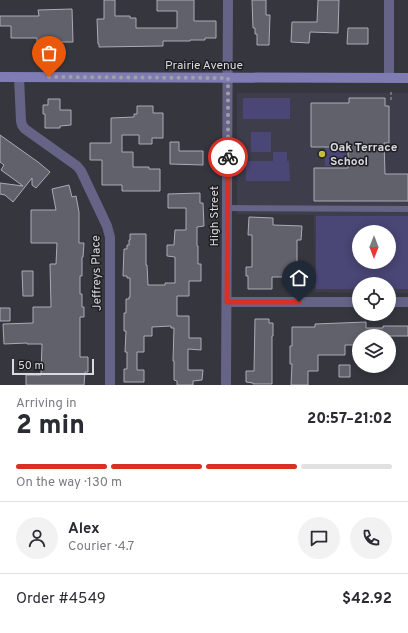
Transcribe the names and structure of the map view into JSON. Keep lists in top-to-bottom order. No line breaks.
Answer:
{"streets":{"main road":["Prairie Avenue"],"street":["High Street","Jeffreys Place"]},"crossings":[["Prairie Avenue","High Street"],["Prairie Avenue","Jeffreys Place"]],"places":["Oak Terrace School"],"scale_bar":"50 m","north":"bottom","page":{"scale":"50 m","heading":["2 min","Arriving in","20:57–21:02"],"panel":["Alex","Courier · 4.7","Order #4549","$42.92"],"bar":"On the way · 130 m"}}
